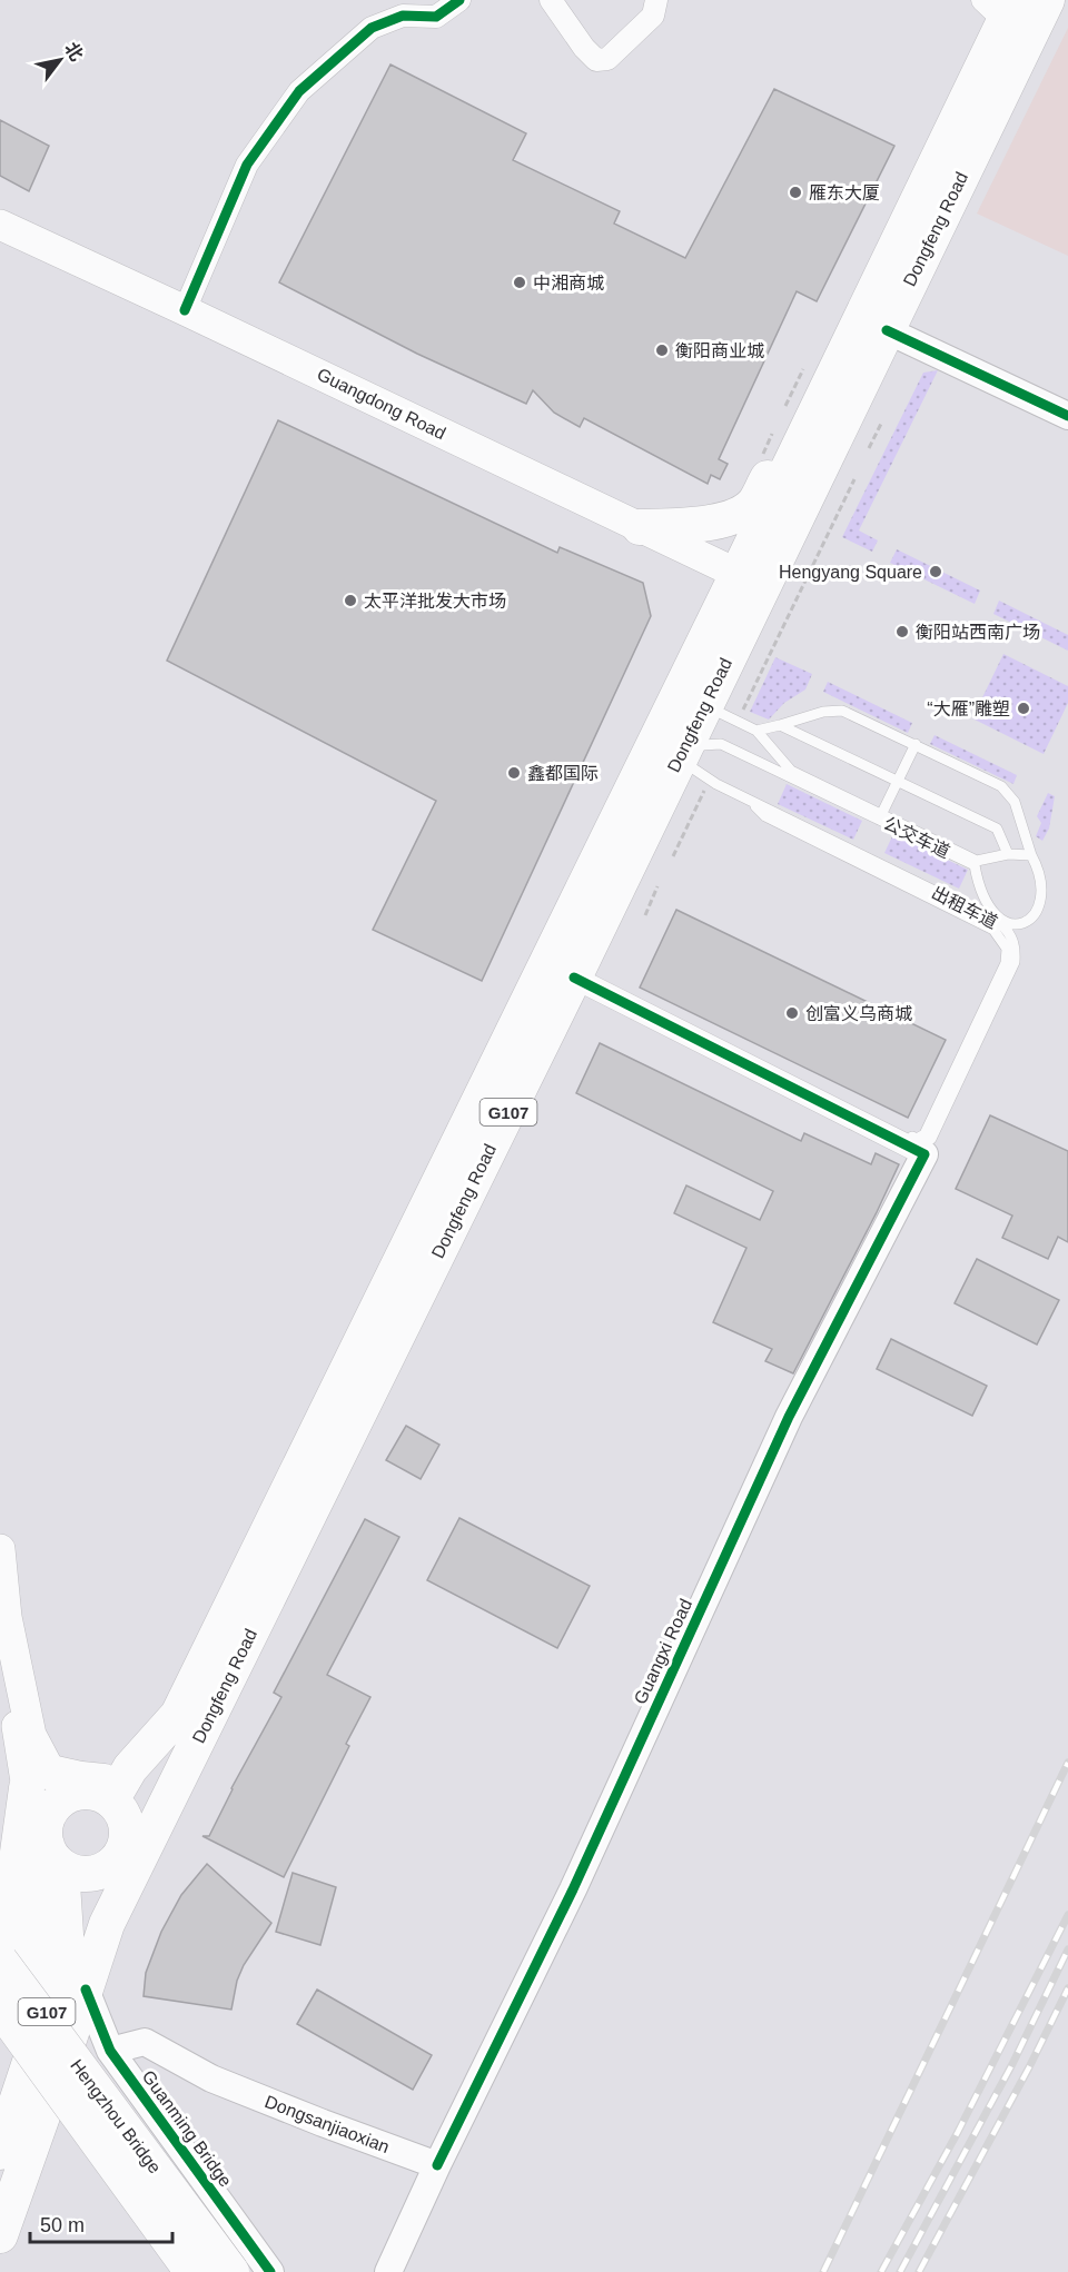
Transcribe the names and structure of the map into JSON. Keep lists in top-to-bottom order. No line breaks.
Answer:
{"streets":{"highway":["Dongfeng Road","G107","Hengzhou Bridge"],"main road":["Guangdong Road"],"street":["Guangxi Road","Dongsanjiaoxian","Guanming Bridge"],"lane":["公交车道","出租车道"]},"crossings":[["Dongfeng Road","Guangdong Road"],["Dongfeng Road","公交车道"],["Dongfeng Road","出租车道"],["Dongfeng Road","G107"],["Dongfeng Road","Guanming Bridge"],["公交车道","出租车道"],["出租车道","Guangxi Road"],["Guangxi Road","Dongsanjiaoxian"],["Dongsanjiaoxian","Guanming Bridge"]],"places":["雁东大厦","中湘商城","衡阳商业城","Hengyang Square","太平洋批发大市场","衡阳站西南广场","“大雁”雕塑","鑫都国际","创富义乌商城"],"scale_bar":"50 m","north":"top right"}
